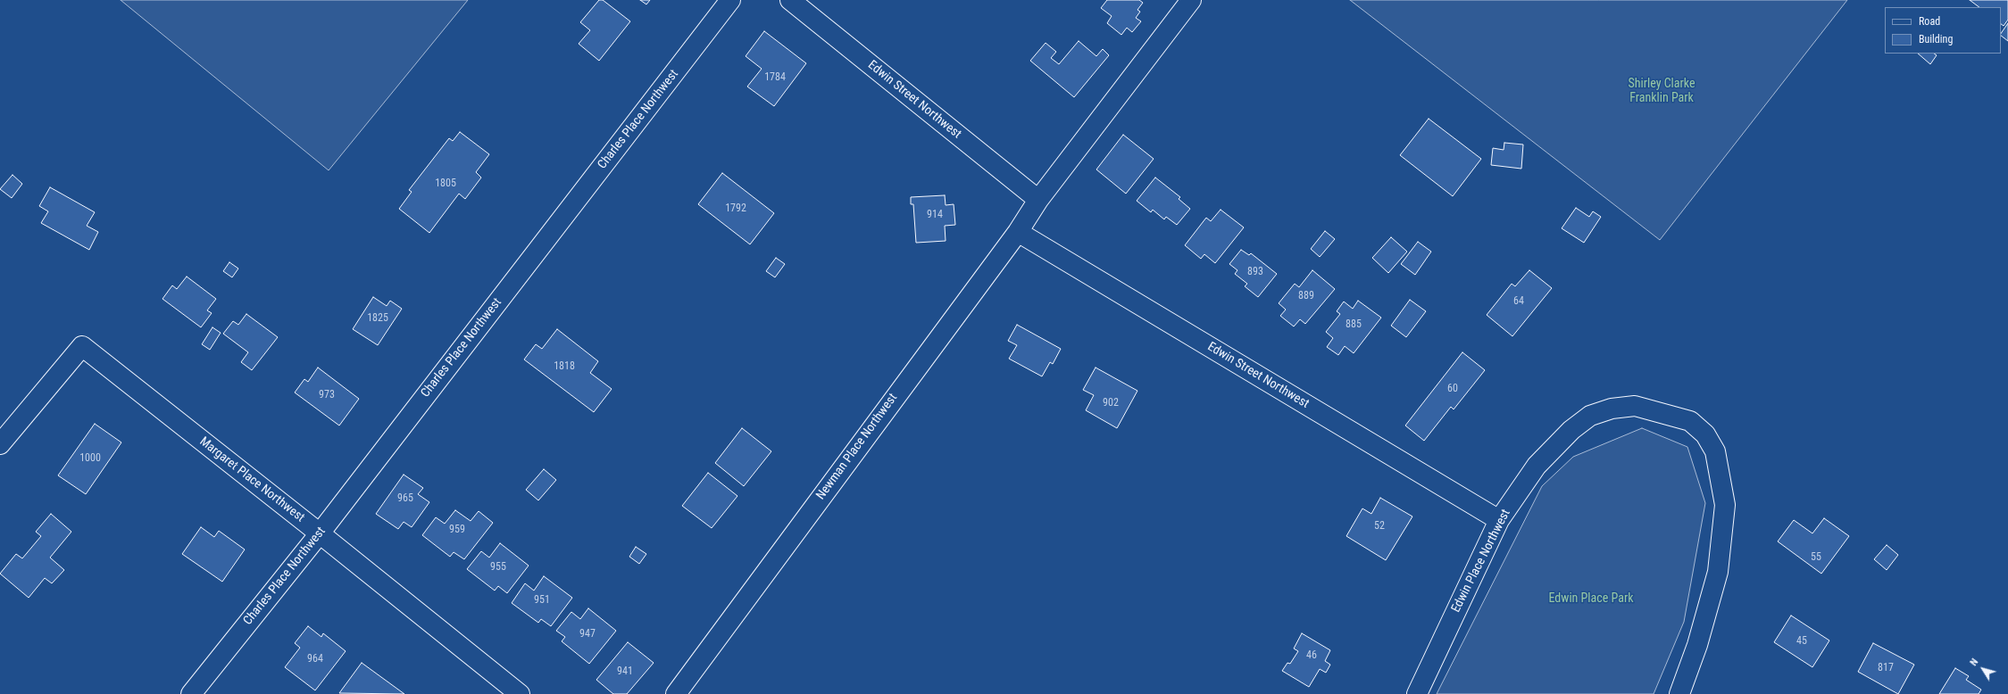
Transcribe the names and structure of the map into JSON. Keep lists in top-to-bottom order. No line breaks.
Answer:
{"streets":{"street":["Edwin Street Northwest","Charles Place Northwest","Newman Place Northwest","Margaret Place Northwest","Edwin Place Northwest"]},"crossings":[["Edwin Street Northwest","Newman Place Northwest"],["Edwin Street Northwest","Edwin Place Northwest"],["Charles Place Northwest","Margaret Place Northwest"]],"parks":["Shirley Clarke Franklin Park","Edwin Place Park"],"house_numbers":["1784","1805","1792","914","893","889","64","1825","885","1818","60","973","902","1000","965","52","959","55","955","951","947","45","46","964","817","941"],"legend":["Road","Building"],"north":"top left"}
